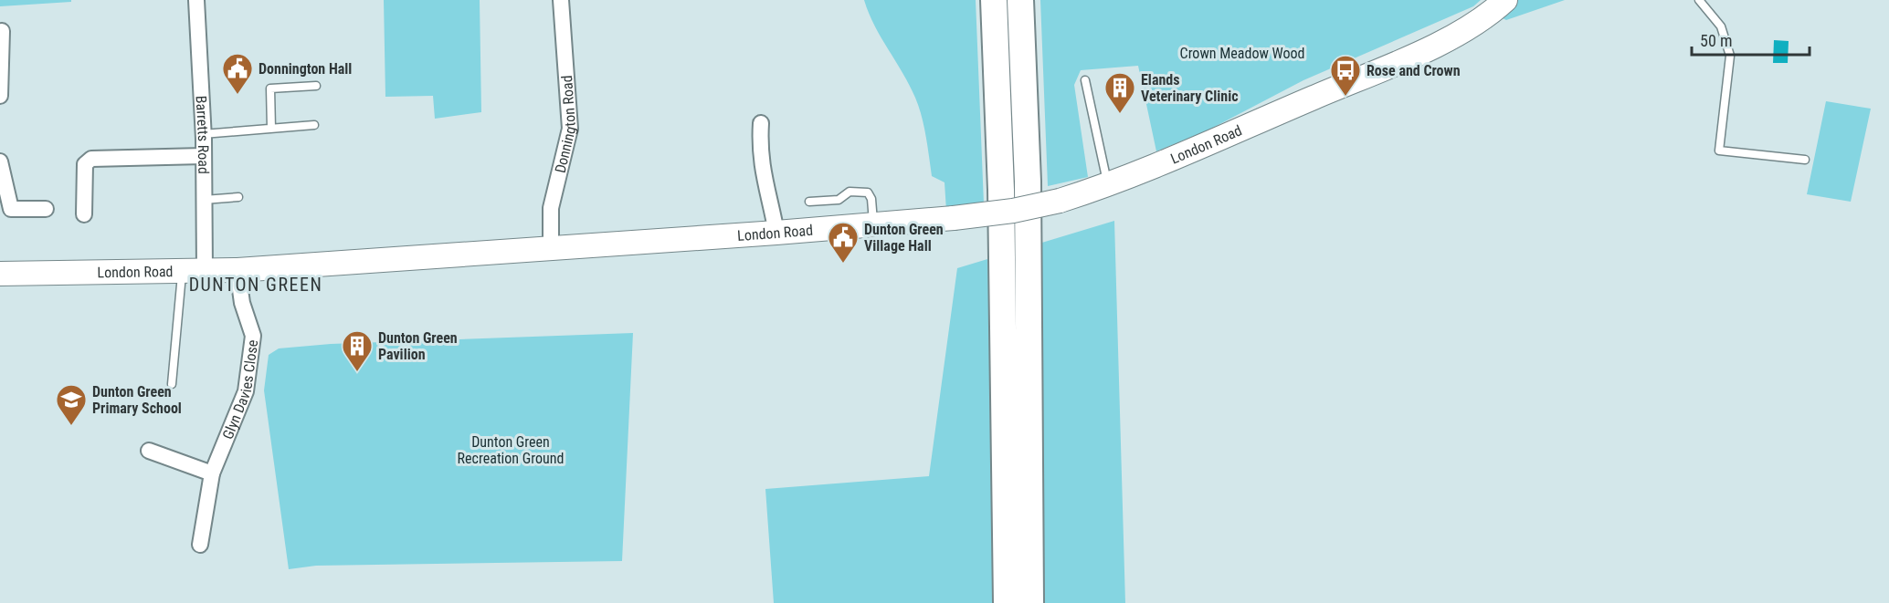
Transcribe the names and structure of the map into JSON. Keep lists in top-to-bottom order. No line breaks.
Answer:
{"streets":{"main road":["London Road"],"street":["Donnington Road","Barretts Road","Glyn Davies Close"]},"crossings":[["Donnington Road","London Road"],["Barretts Road","London Road"],["London Road","Glyn Davies Close"]],"districts":["DUNTON GREEN"],"parks":["Crown Meadow Wood","Dunton Green Recreation Ground"],"places":{"public building":["Donnington Hall","Dunton Green Village Hall"],"bus stop":["Rose and Crown"],"building":["Elands Veterinary Clinic","Dunton Green Pavilion"],"school or university":["Dunton Green Primary School"]},"scale_bar":"50 m"}
